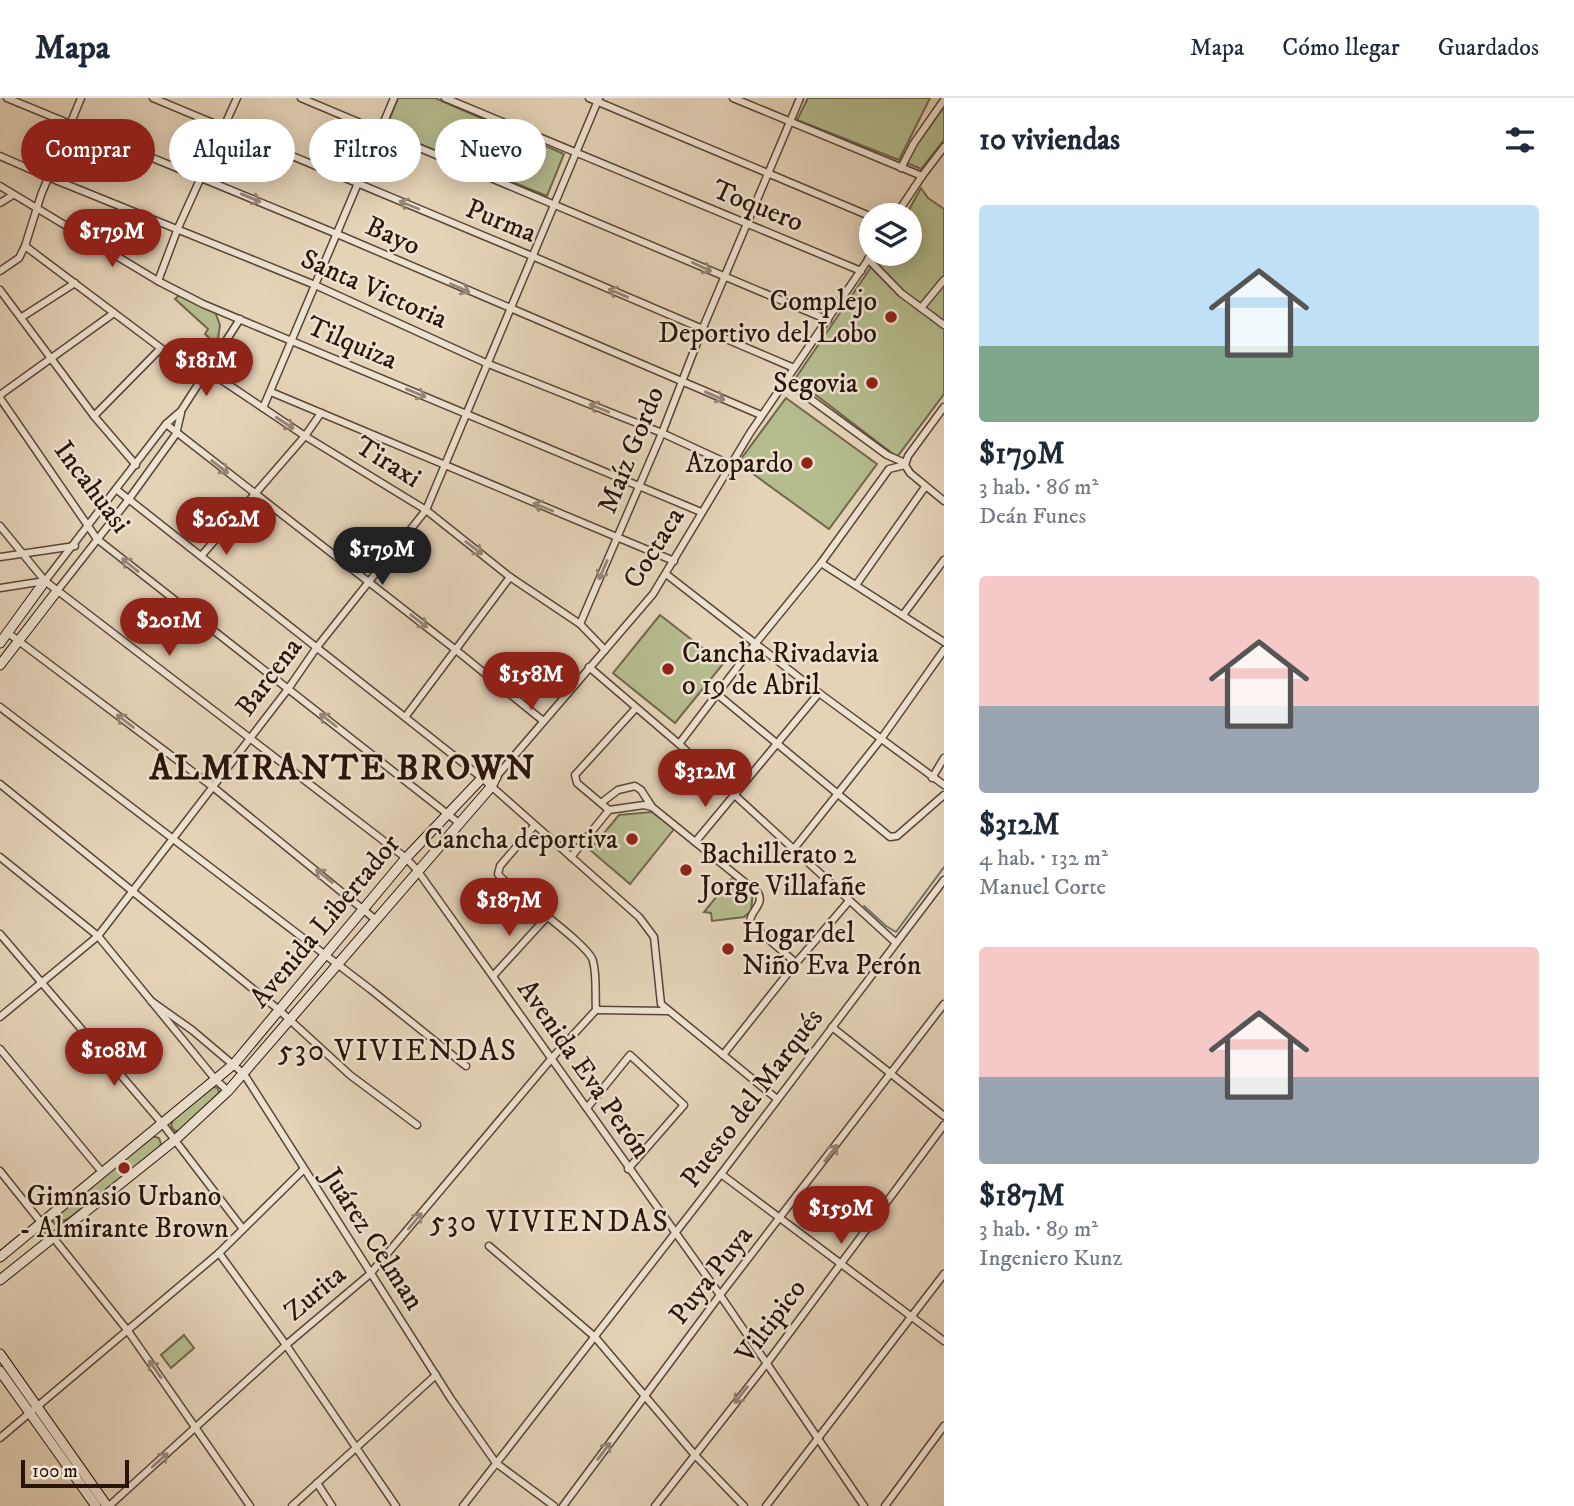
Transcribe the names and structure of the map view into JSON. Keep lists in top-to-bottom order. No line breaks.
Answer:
{"streets":{"street":["Toquero","Purma","Bayo","Santa Victoria","Tilquiza","Maíz Gordo","Tiraxi","Incahuasi","Coctaca","Barcena","Avenida Libertador","Avenida Eva Perón","Puesto del Marqués","Juárez Celman","Puya Puya","Zurita","Viltipico"]},"crossings":[["Toquero","Maíz Gordo"],["Toquero","Coctaca"],["Toquero","Barcena"],["Purma","Maíz Gordo"],["Purma","Coctaca"],["Purma","Barcena"],["Bayo","Maíz Gordo"],["Bayo","Coctaca"],["Bayo","Barcena"],["Santa Victoria","Maíz Gordo"],["Santa Victoria","Coctaca"],["Santa Victoria","Barcena"],["Tilquiza","Maíz Gordo"],["Tilquiza","Coctaca"],["Tilquiza","Barcena"],["Maíz Gordo","Tiraxi"],["Tiraxi","Coctaca"],["Tiraxi","Barcena"],["Incahuasi","Barcena"],["Incahuasi","Avenida Libertador"],["Coctaca","Avenida Libertador"],["Barcena","Avenida Eva Perón"],["Barcena","Juárez Celman"],["Avenida Libertador","Avenida Eva Perón"],["Avenida Libertador","Juárez Celman"],["Avenida Eva Perón","Puesto del Marqués"],["Avenida Eva Perón","Puya Puya"],["Avenida Eva Perón","Zurita"],["Avenida Eva Perón","Viltipico"],["Puesto del Marqués","Juárez Celman"],["Juárez Celman","Zurita"]],"one_way":["Purma","Bayo","Puya Puya","Zurita"],"districts":["ALMIRANTE BROWN","530 VIVIENDAS","530 VIVIENDAS"],"places":["Complejo Deportivo del Lobo","Segovia","Azopardo","Cancha Rivadavia o 19 de Abril","Cancha deportiva","Bachillerato 2 Jorge Villafañe","Hogar del Niño Eva Perón","Gimnasio Urbano - Almirante Brown"],"scale_bar":"100 m","page":{"header":"Mapa","nav":["Mapa","Cómo llegar","Guardados"],"heading":"10 viviendas","chip":["Comprar","Alquilar","Filtros","Nuevo"],"list":[{"name":"$179M","note":"3 hab. · 86 m² · Deán Funes"},{"name":"$312M","note":"4 hab. · 132 m² · Manuel Corte"},{"name":"$187M","note":"3 hab. · 89 m² · Ingeniero Kunz"}],"price":["$179M","$181M","$262M","$179M","$201M","$158M","$312M","$187M","$108M","$159M"],"scale":"100 m"}}
